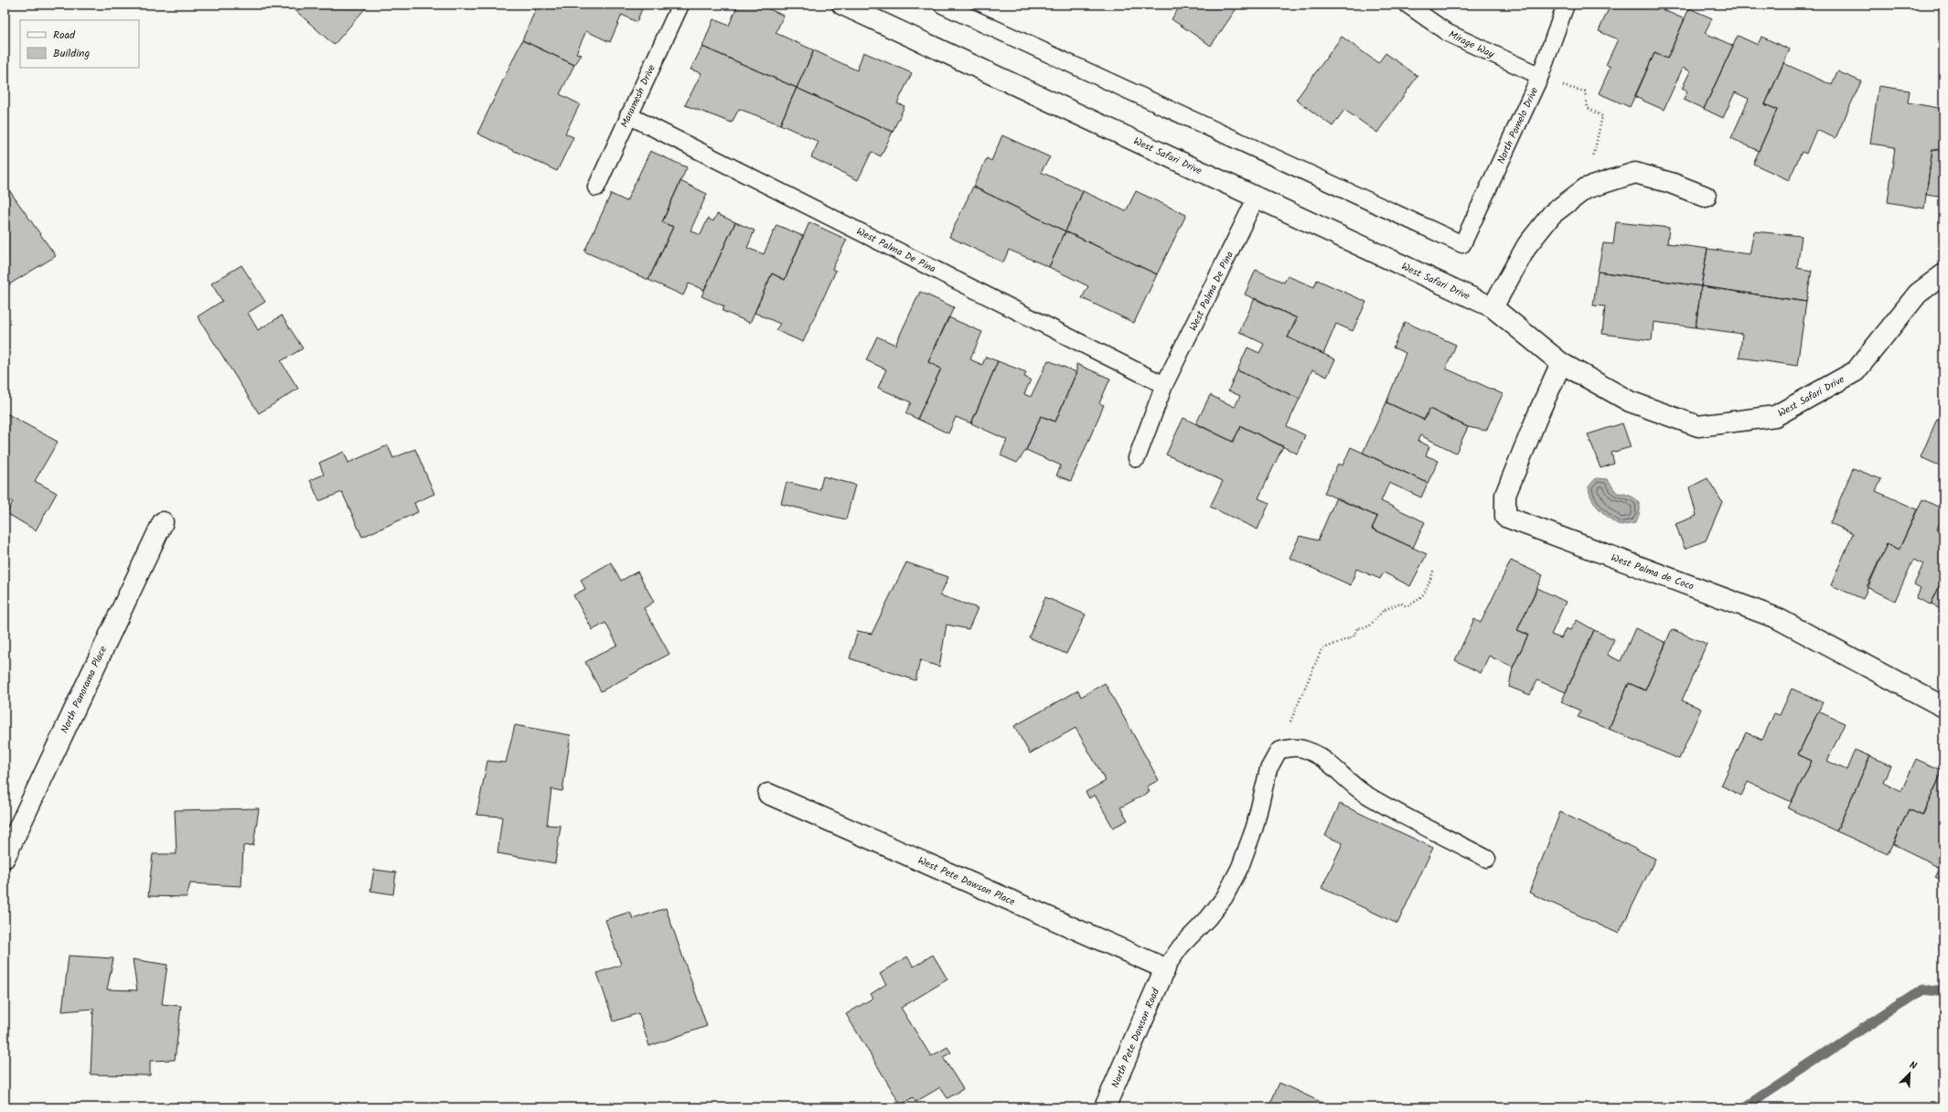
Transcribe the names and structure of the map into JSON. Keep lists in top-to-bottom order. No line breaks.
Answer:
{"streets":{"street":["West Safari Drive","West Palma de Coco","North Panorama Place","West Pete Dawson Place","North Pete Dawson Road"],"lane":["Mirage Way","Maramesh Drive","North Pomelo Drive","West Palma De Pina"]},"crossings":[["Mirage Way","North Pomelo Drive"],["Maramesh Drive","West Palma De Pina"],["West Safari Drive","West Palma De Pina"],["West Safari Drive","West Palma de Coco"],["West Pete Dawson Place","North Pete Dawson Road"]],"legend":["Road","Building"],"north":"top right"}
